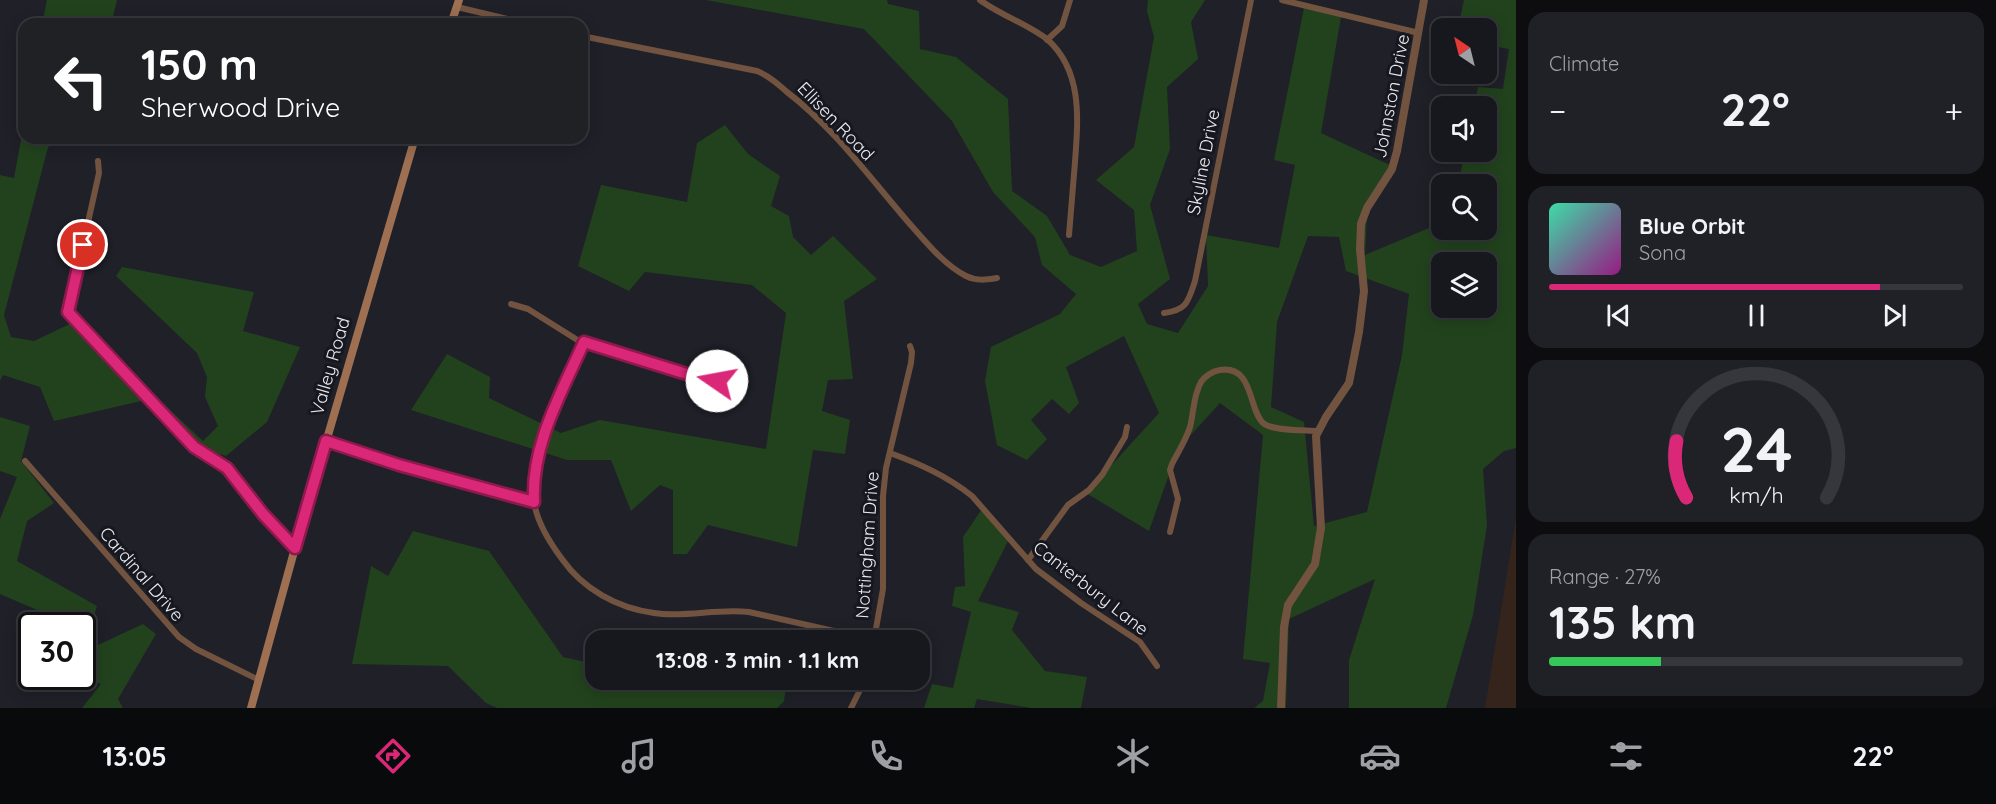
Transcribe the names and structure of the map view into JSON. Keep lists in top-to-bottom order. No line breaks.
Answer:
{"streets":{"main road":["Valley Road"],"street":["Johnston Drive","Ellisen Road","Skyline Drive","Nottingham Drive","Cardinal Drive","Canterbury Lane"]},"crossings":[["Valley Road","Cardinal Drive"],["Nottingham Drive","Canterbury Lane"]],"north":"top left","page":{"tile":["Climate",["Range · 27%","135 km"]],"turn":["150 m","Sherwood Drive"],"heat":["−","22°","+"],"song":["Blue Orbit","Sona"],"limit":"30","trip":"13:08 · 3 min · 1.1 km","tabs":["13:05","22°"],"gauge":["24","km/h"]}}
